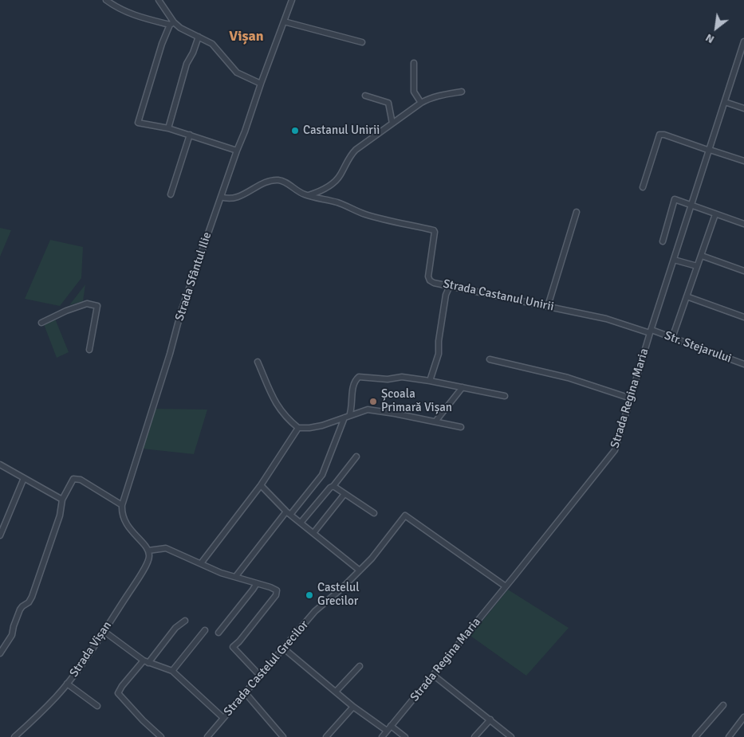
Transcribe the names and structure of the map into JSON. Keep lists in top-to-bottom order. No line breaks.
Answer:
{"streets":{"street":["Strada Sfântul Ilie","Strada Castanul Unirii","Str. Stejarului","Strada Regina Maria","Strada Vișan","Strada Castelul Grecilor"]},"crossings":[["Strada Sfântul Ilie","Strada Castanul Unirii"],["Strada Castanul Unirii","Str. Stejarului"],["Strada Castanul Unirii","Strada Regina Maria"],["Str. Stejarului","Strada Regina Maria"],["Strada Regina Maria","Strada Castelul Grecilor"]],"districts":["Vișan"],"places":["Castanul Unirii","Școala Primară Vișan","Castelul Grecilor"],"north":"bottom left"}
